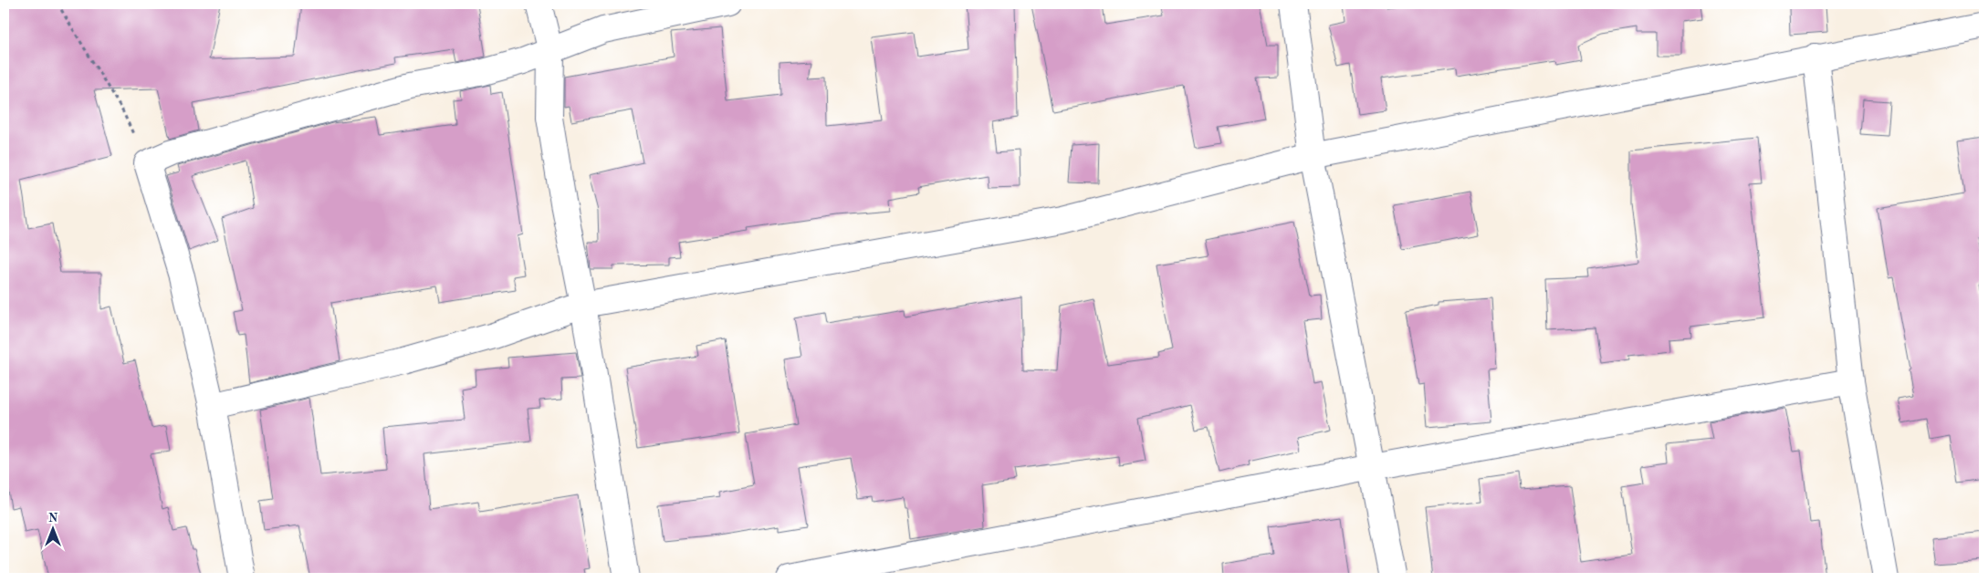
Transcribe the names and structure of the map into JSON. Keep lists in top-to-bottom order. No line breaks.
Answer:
{"north":"top"}
